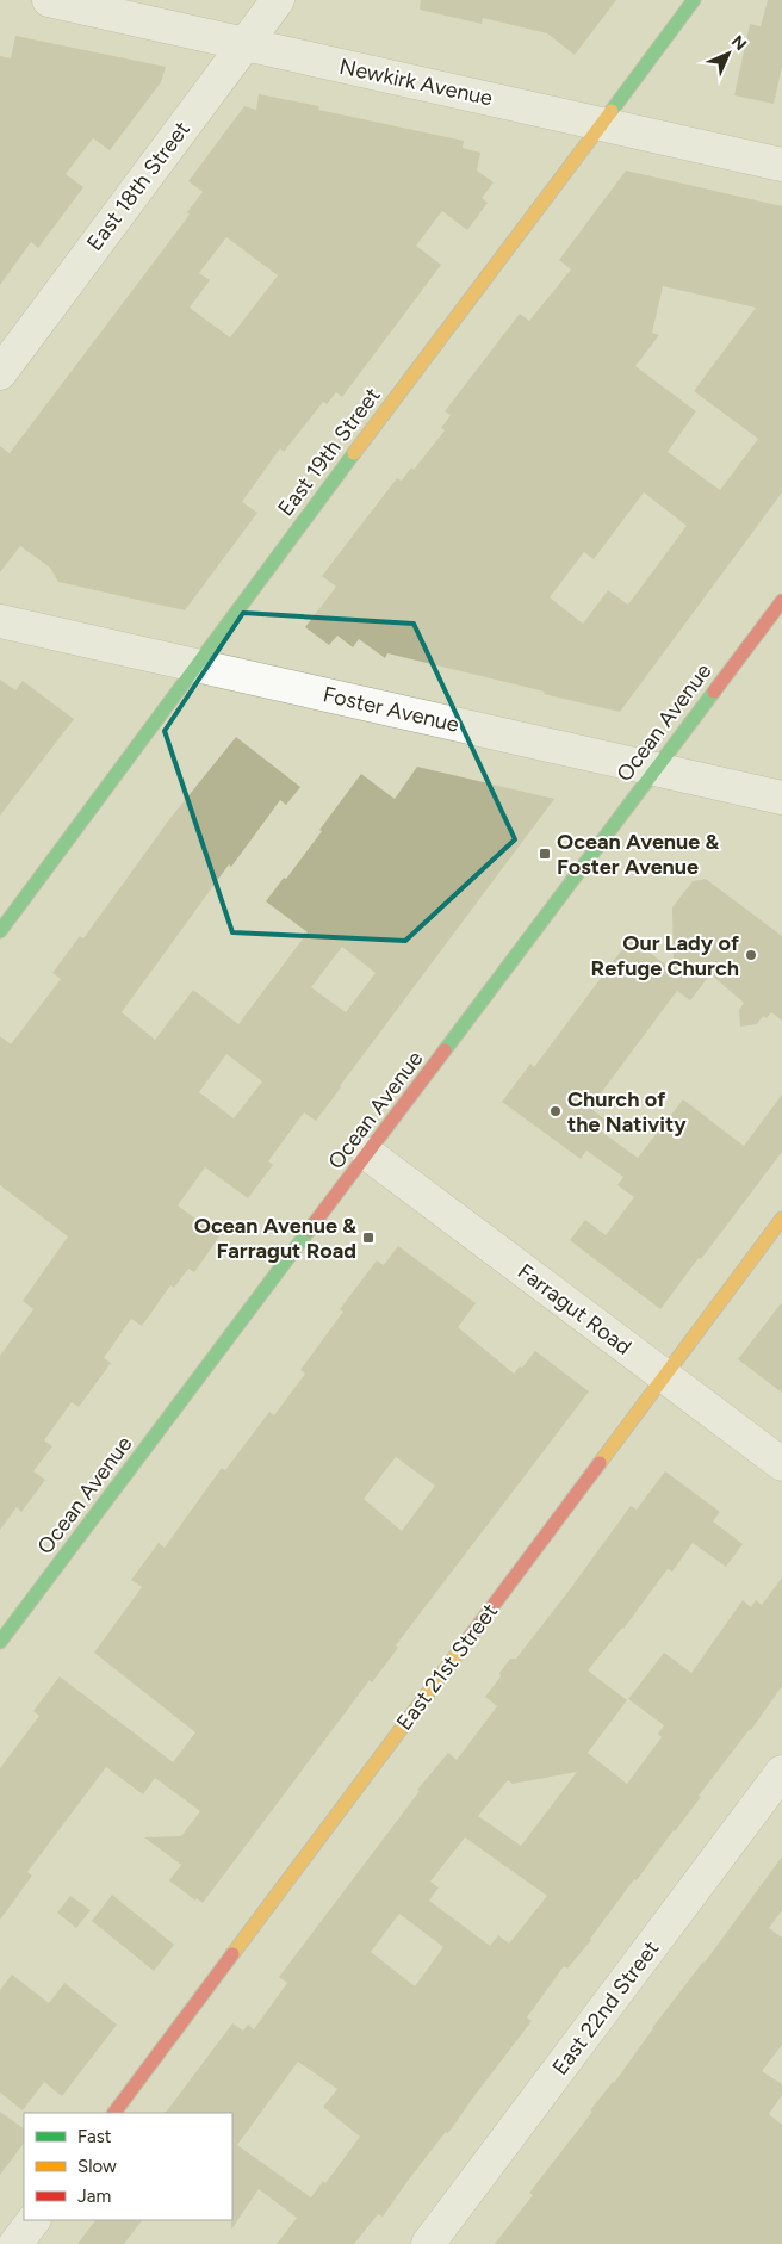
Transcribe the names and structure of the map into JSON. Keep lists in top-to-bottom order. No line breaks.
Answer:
{"streets":{"street":["Newkirk Avenue","East 18th Street","East 19th Street","Foster Avenue","Ocean Avenue","Farragut Road","East 21st Street","East 22nd Street"]},"crossings":[["Newkirk Avenue","East 18th Street"],["Newkirk Avenue","East 19th Street"],["East 19th Street","Foster Avenue"],["Foster Avenue","Ocean Avenue"],["Ocean Avenue","Farragut Road"],["Farragut Road","East 21st Street"]],"places":{"transit":["Ocean Avenue & Foster Avenue","Ocean Avenue & Farragut Road"],"other":["Our Lady of Refuge Church","Church of the Nativity"]},"legend":["Fast","Slow","Jam"],"north":"top right"}
